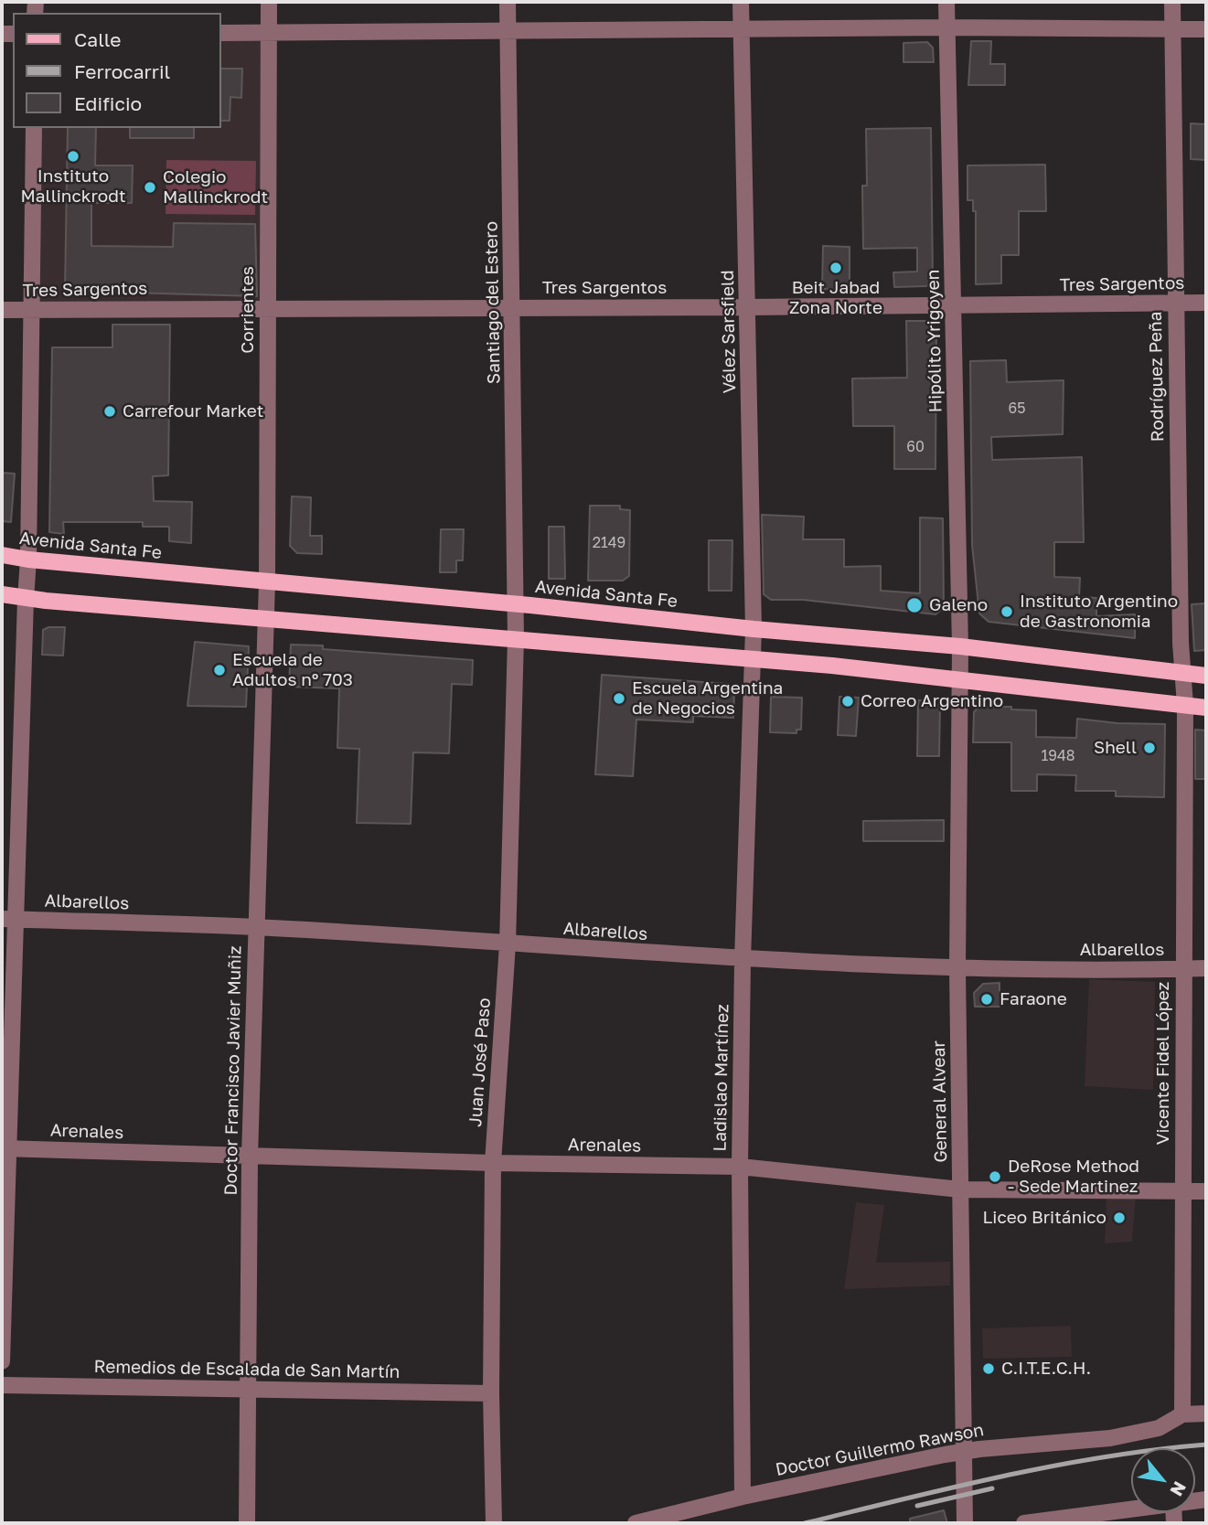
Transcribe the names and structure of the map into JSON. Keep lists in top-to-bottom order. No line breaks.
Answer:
{"streets":{"main road":["Avenida Santa Fe"],"street":["Tres Sargentos","Santiago del Estero","Corrientes","Vélez Sarsfield","Hipólito Yrigoyen","Rodríguez Peña","Albarellos","Juan José Paso","Vicente Fidel López","Doctor Francisco Javier Muñiz","Ladislao Martínez","General Alvear","Arenales","Remedios de Escalada de San Martín","Doctor Guillermo Rawson"]},"crossings":[["Tres Sargentos","Santiago del Estero"],["Tres Sargentos","Corrientes"],["Tres Sargentos","Vélez Sarsfield"],["Tres Sargentos","Hipólito Yrigoyen"],["Tres Sargentos","Rodríguez Peña"],["Santiago del Estero","Avenida Santa Fe"],["Santiago del Estero","Juan José Paso"],["Corrientes","Avenida Santa Fe"],["Corrientes","Doctor Francisco Javier Muñiz"],["Vélez Sarsfield","Avenida Santa Fe"],["Vélez Sarsfield","Ladislao Martínez"],["Hipólito Yrigoyen","Avenida Santa Fe"],["Hipólito Yrigoyen","General Alvear"],["Rodríguez Peña","Avenida Santa Fe"],["Rodríguez Peña","Vicente Fidel López"],["Avenida Santa Fe","Juan José Paso"],["Avenida Santa Fe","Vicente Fidel López"],["Albarellos","Juan José Paso"],["Albarellos","Vicente Fidel López"],["Albarellos","Doctor Francisco Javier Muñiz"],["Albarellos","Ladislao Martínez"],["Albarellos","General Alvear"],["Juan José Paso","Arenales"],["Juan José Paso","Remedios de Escalada de San Martín"],["Vicente Fidel López","Arenales"],["Vicente Fidel López","Doctor Guillermo Rawson"],["Doctor Francisco Javier Muñiz","Arenales"],["Doctor Francisco Javier Muñiz","Remedios de Escalada de San Martín"],["Ladislao Martínez","Arenales"],["Ladislao Martínez","Doctor Guillermo Rawson"],["General Alvear","Arenales"],["General Alvear","Doctor Guillermo Rawson"]],"places":["Instituto Mallinckrodt","Colegio Mallinckrodt","Beit Jabad Zona Norte","Carrefour Market","Galeno","Instituto Argentino de Gastronomia","Escuela de Adultos nº 703","Escuela Argentina de Negocios","Correo Argentino","Shell","Faraone","DeRose Method - Sede Martinez","Liceo Británico","C.I.T.E.C.H."],"house_numbers":["65","60","2149","1948"],"legend":["Calle","Ferrocarril","Edificio"],"north":"bottom right"}
